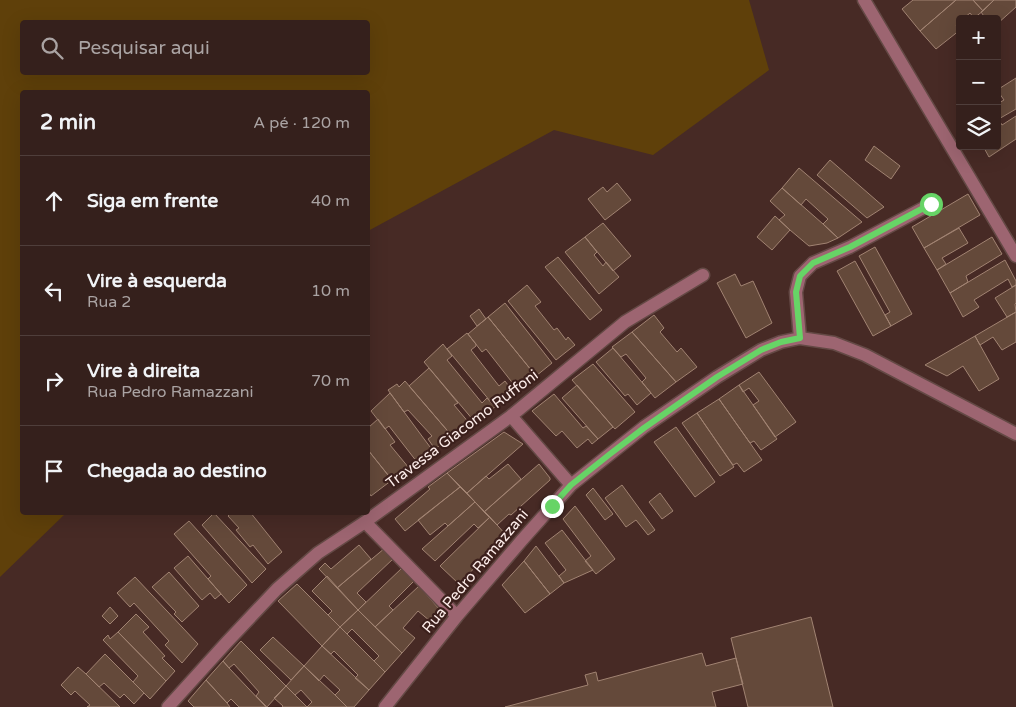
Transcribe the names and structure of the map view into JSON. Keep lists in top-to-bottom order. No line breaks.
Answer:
{"streets":{"street":["Travessa Giacomo Ruffoni","Rua Pedro Ramazzani"]},"page":{"map_buttons":["+","−"],"search":"Pesquisar aqui","heading":["2 min","A pé · 120 m"],"list":[["Siga em frente","40 m"],["Vire à esquerda","Rua 2","10 m"],["Vire à direita","Rua Pedro Ramazzani","70 m"],"Chegada ao destino"]}}
